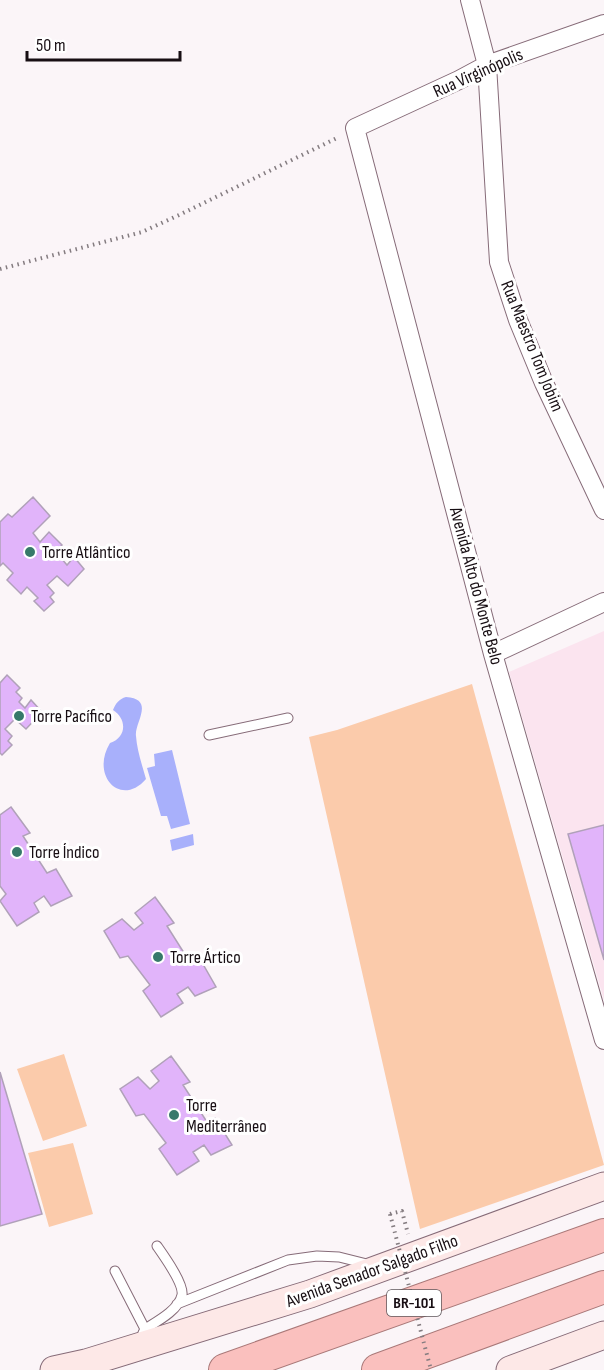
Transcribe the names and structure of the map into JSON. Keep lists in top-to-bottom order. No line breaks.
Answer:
{"streets":{"highway":["BR-101"],"main road":["Avenida Senador Salgado Filho"],"street":["Rua Virginópolis","Rua Maestro Tom Jobim","Avenida Alto do Monte Belo"]},"crossings":[["Rua Virginópolis","Rua Maestro Tom Jobim"],["Rua Virginópolis","Avenida Alto do Monte Belo"]],"places":["Torre Atlântico","Torre Pacífico","Torre Índico","Torre Ártico","Torre Mediterrâneo"],"scale_bar":"50 m"}
